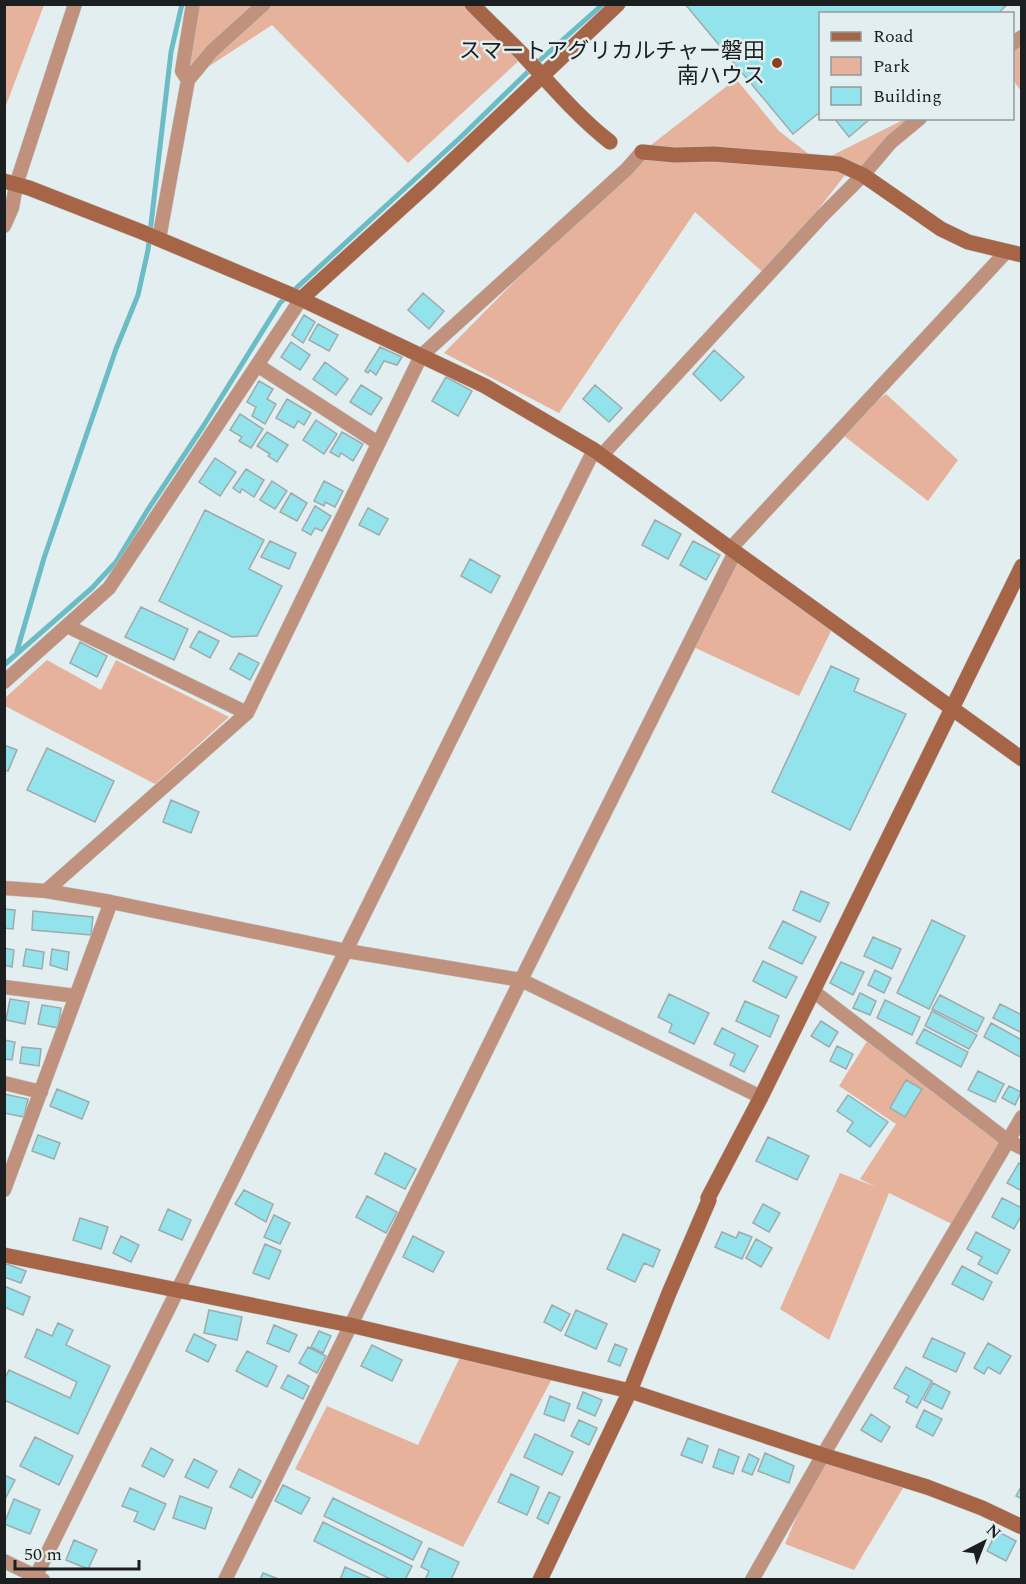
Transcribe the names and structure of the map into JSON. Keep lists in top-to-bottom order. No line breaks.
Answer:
{"places":["スマートアグリカルチャー磐田 南ハウス"],"legend":["Road","Park","Building"],"scale_bar":"50 m","north":"top right"}
